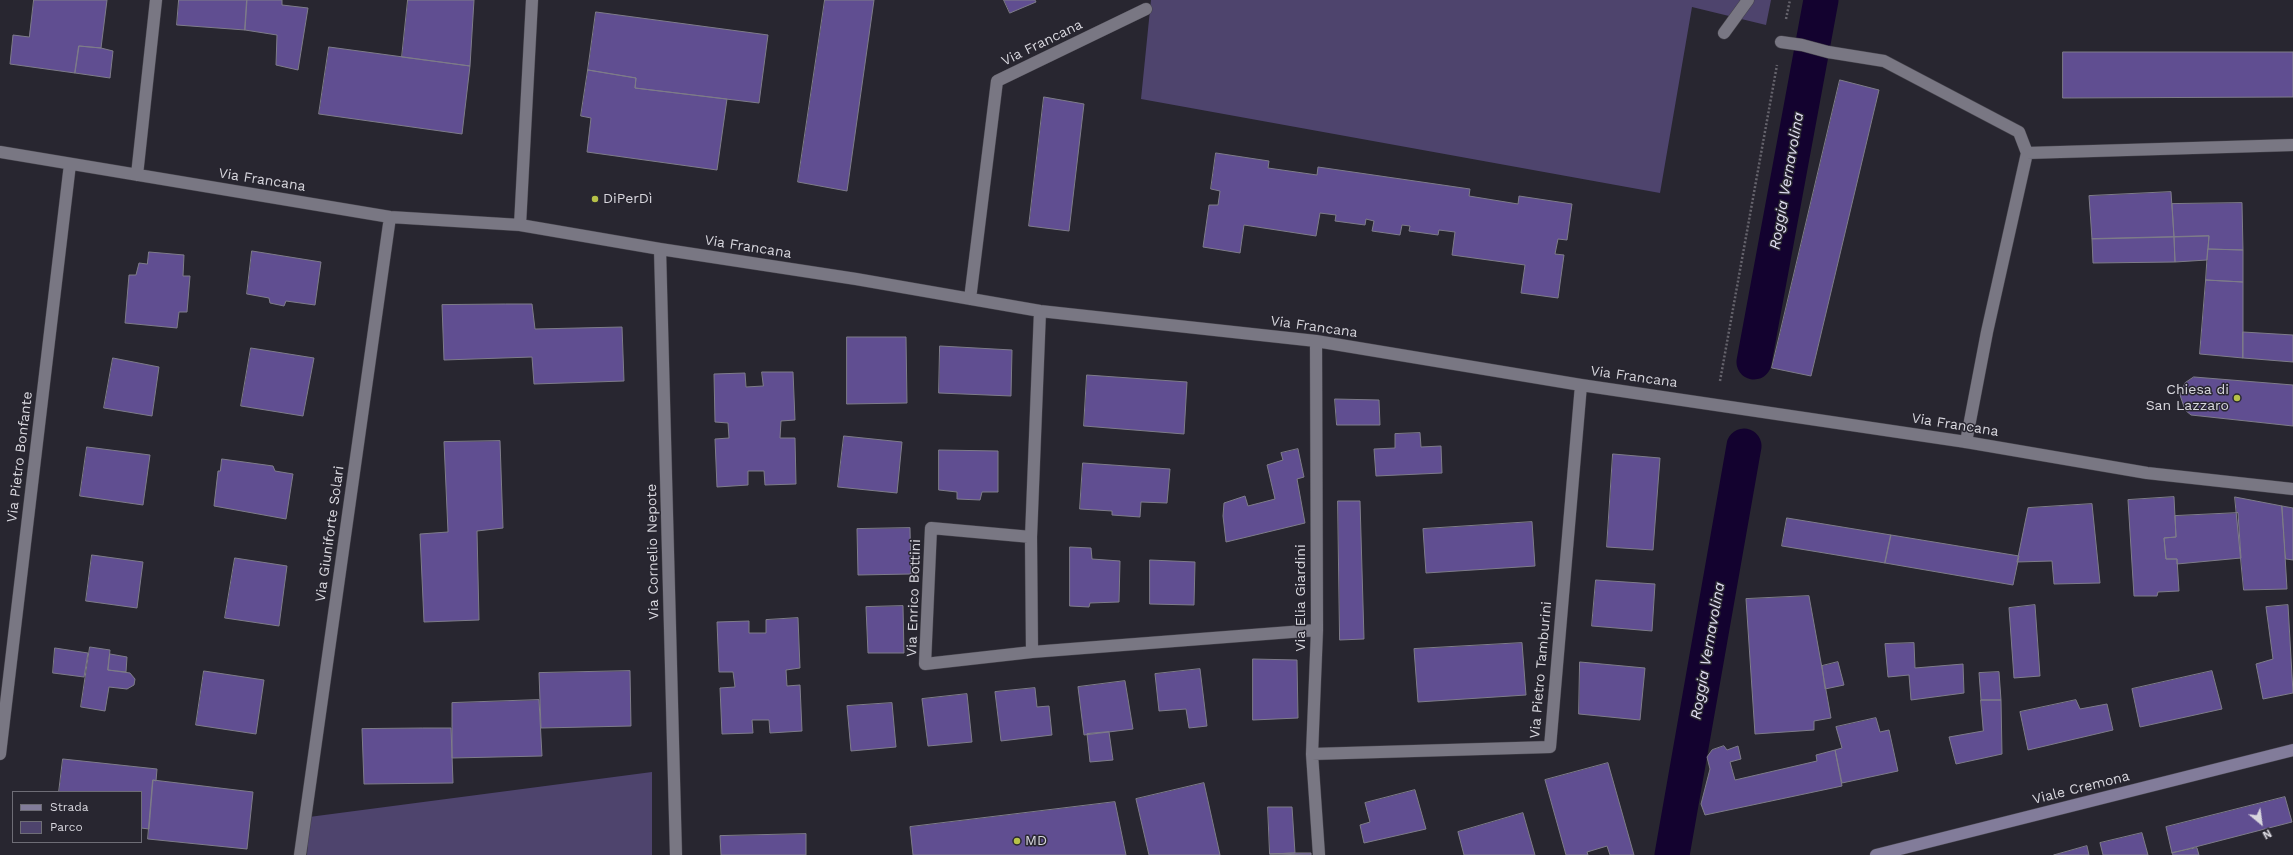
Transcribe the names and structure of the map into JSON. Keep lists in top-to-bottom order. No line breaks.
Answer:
{"streets":{"main road":["Viale Cremona"],"street":["Via Francana","Via Pietro Bonfante","Via Giuniforte Solari","Via Cornelio Nepote","Via Enrico Bottini","Via Elia Giardini","Via Pietro Tamburini"]},"crossings":[["Via Francana","Via Pietro Bonfante"],["Via Francana","Via Giuniforte Solari"],["Via Francana","Via Cornelio Nepote"],["Via Francana","Via Elia Giardini"],["Via Francana","Via Pietro Tamburini"],["Via Enrico Bottini","Via Elia Giardini"],["Via Elia Giardini","Via Pietro Tamburini"]],"water":["Roggia Vernavolina"],"places":["DiPerDì","Chiesa di San Lazzaro","MD"],"legend":["Strada","Parco"],"north":"bottom right"}
